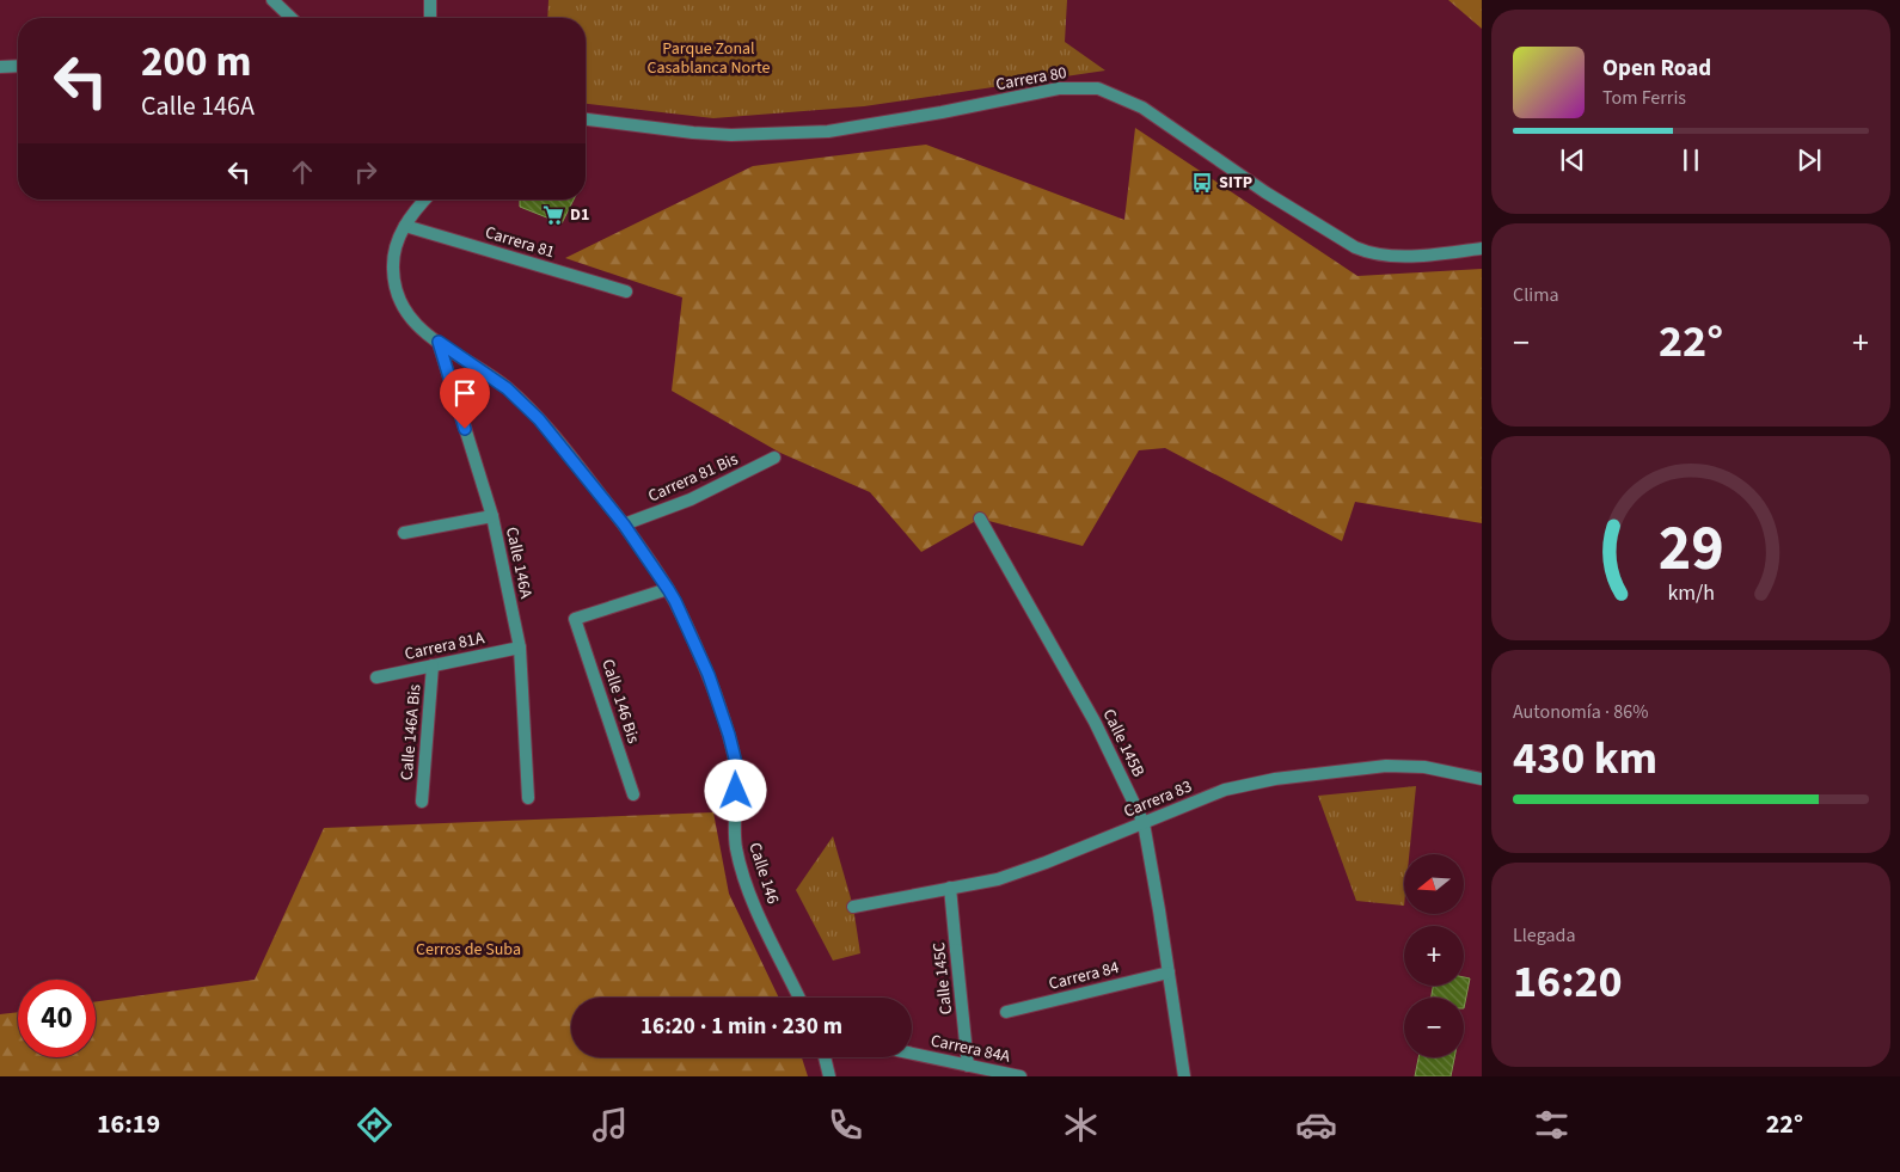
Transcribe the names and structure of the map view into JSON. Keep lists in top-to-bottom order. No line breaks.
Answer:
{"streets":{"street":["Carrera 80","Carrera 81","Carrera 81 Bis","Calle 146A","Carrera 81A","Calle 146 Bis","Calle 146A Bis","Calle 145B","Carrera 83","Calle 146","Carrera 84","Calle 145C","Carrera 84A"]},"crossings":[["Carrera 81","Calle 146"],["Carrera 81 Bis","Calle 146"],["Calle 146A","Carrera 81A"],["Calle 146A","Calle 146"],["Carrera 81A","Calle 146A Bis"],["Calle 146 Bis","Calle 146"],["Calle 145B","Carrera 83"],["Calle 145B","Carrera 84"],["Carrera 83","Calle 145C"],["Calle 145C","Carrera 84A"]],"parks":["Parque Zonal Casablanca Norte","Cerros de Suba"],"places":{"bus stop":["SITP"],"supermarket":["D1"]},"north":"left","page":{"turn":["200 m","Calle 146A"],"song":["Open Road","Tom Ferris"],"tile":["Clima",["Autonomía · 86%","430 km"],["Llegada","16:20"]],"heat":["−","22°","+"],"map_buttons":["+","−"],"limit":"40","trip":"16:20 · 1 min · 230 m","tabs":["16:19","22°"],"gauge":["29","km/h"]}}
